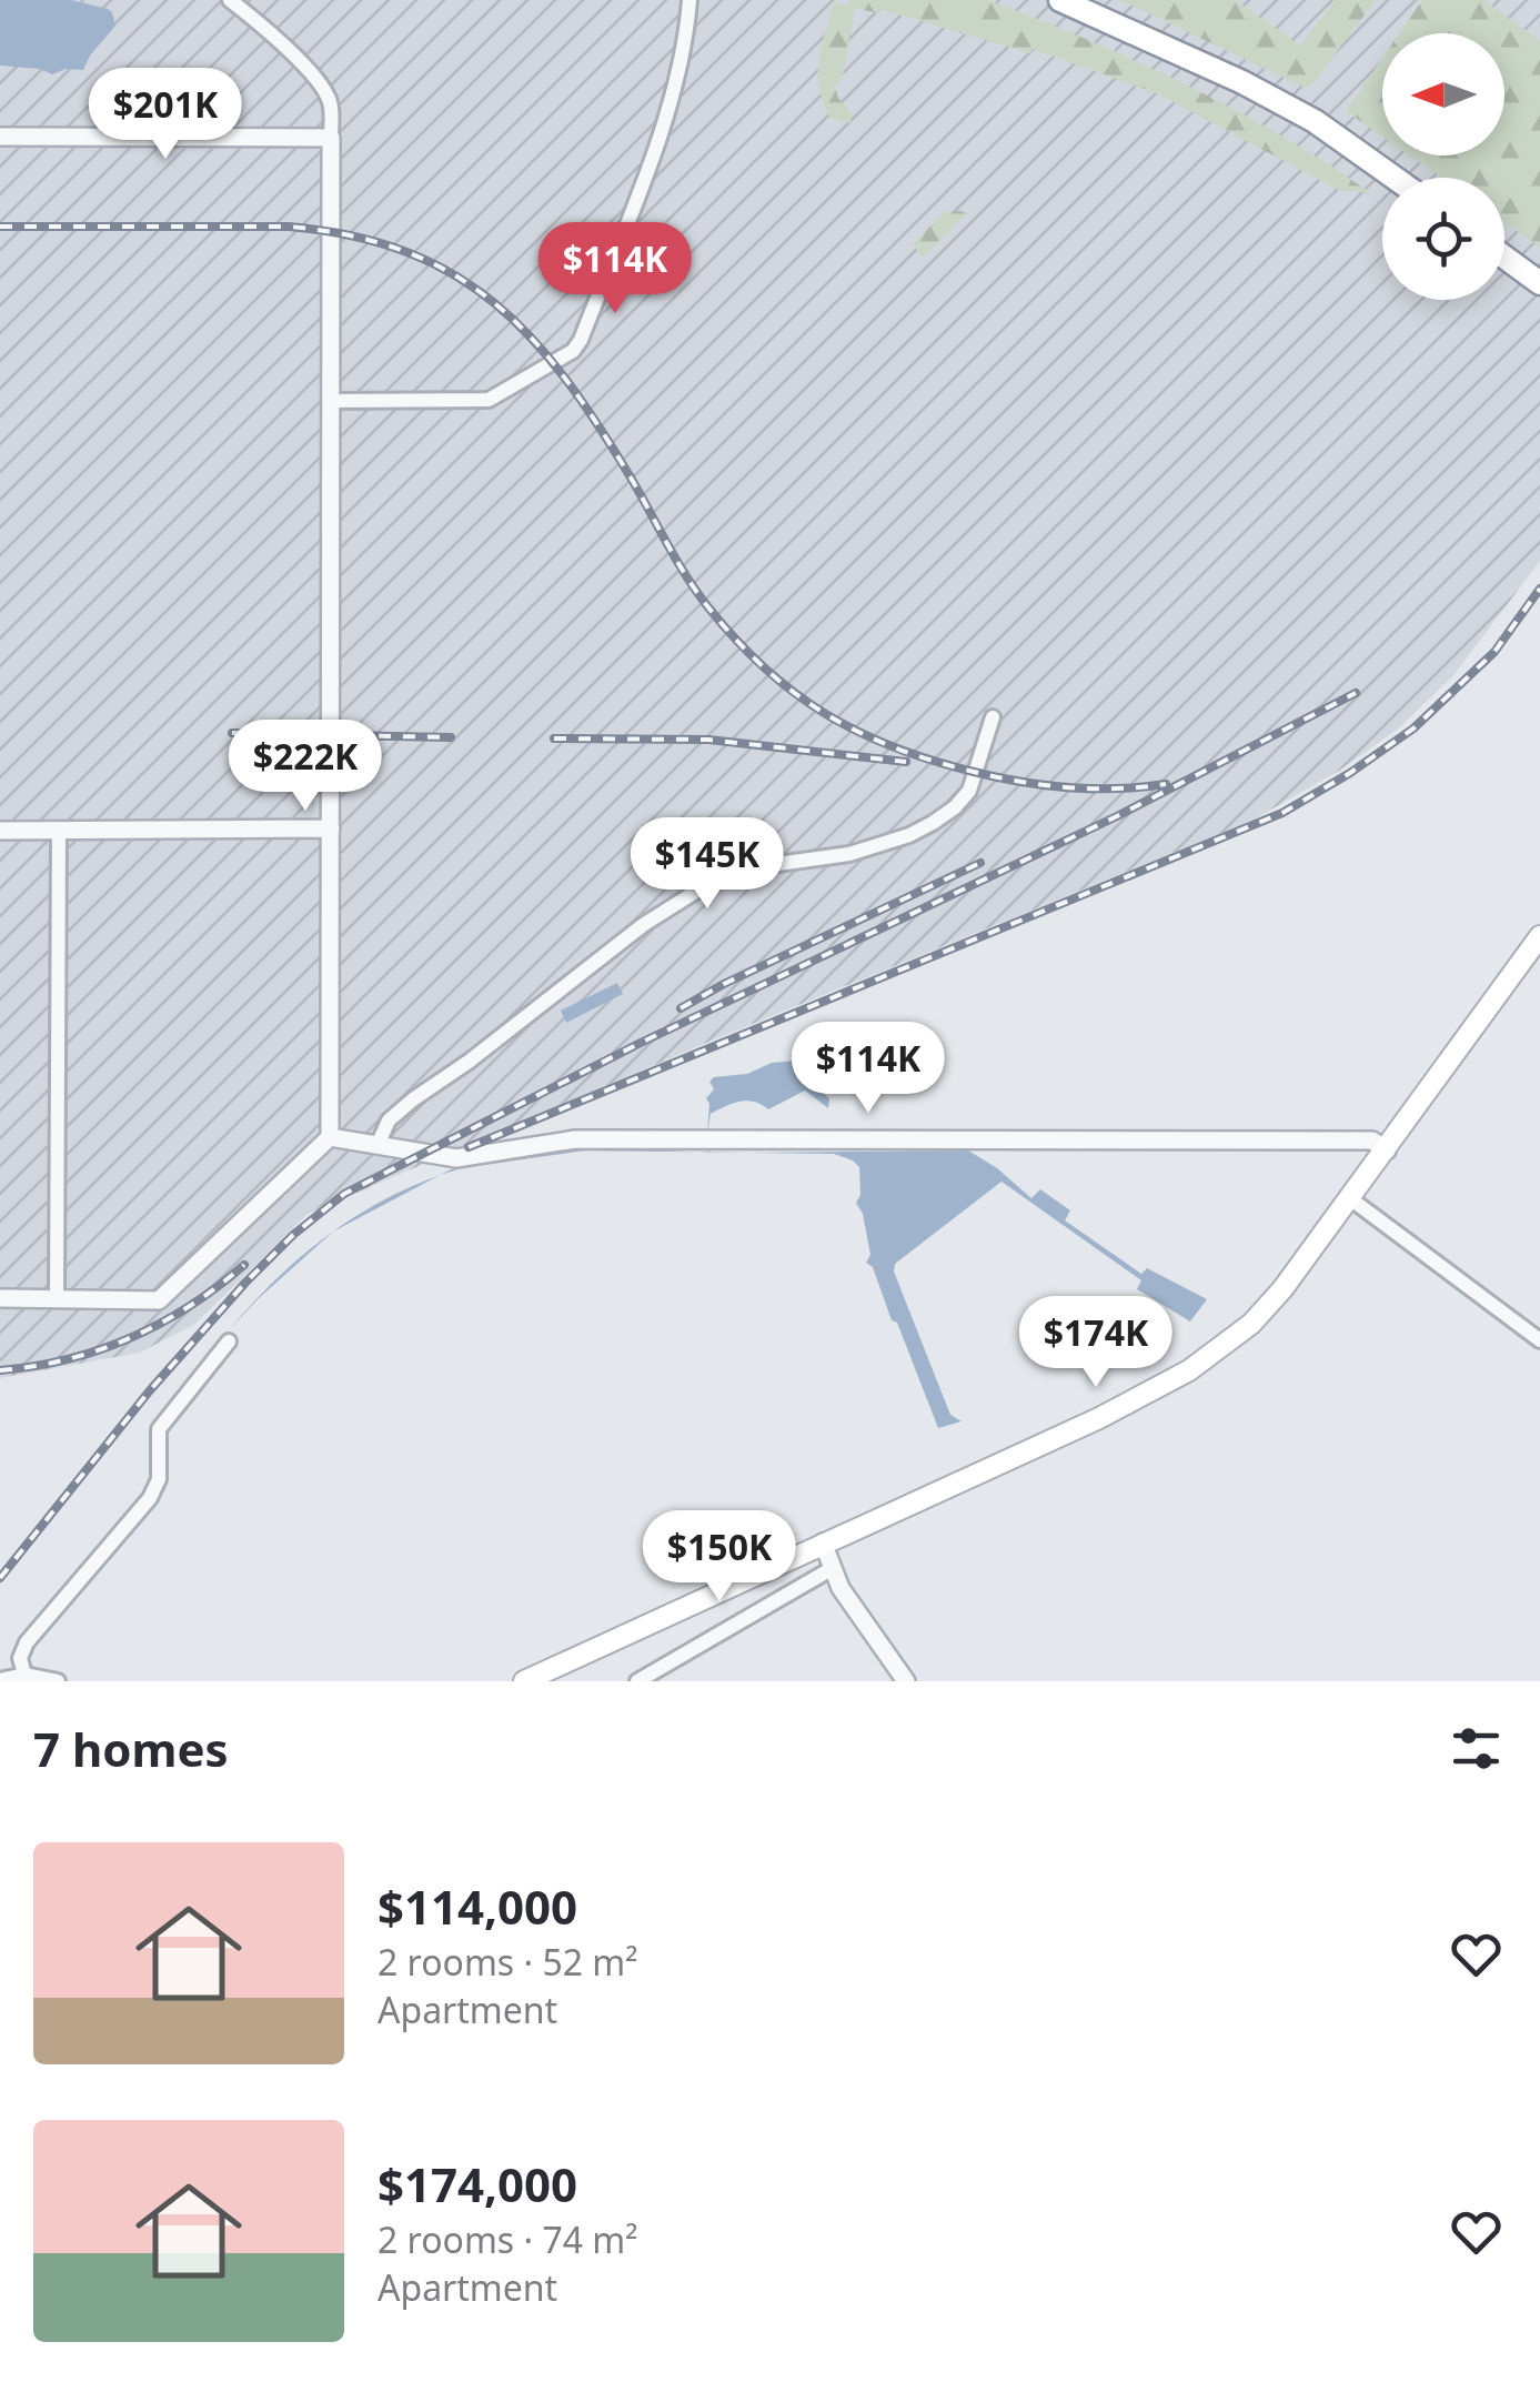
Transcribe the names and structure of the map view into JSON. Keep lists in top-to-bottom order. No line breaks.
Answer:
{"north":"left","page":{"price":["$201K","$114K","$222K","$145K","$114K","$174K","$150K"],"heading":"7 homes","list":[{"name":"$114,000","note":"2 rooms · 52 m² · Apartment"},{"name":"$174,000","note":"2 rooms · 74 m² · Apartment"}]}}
